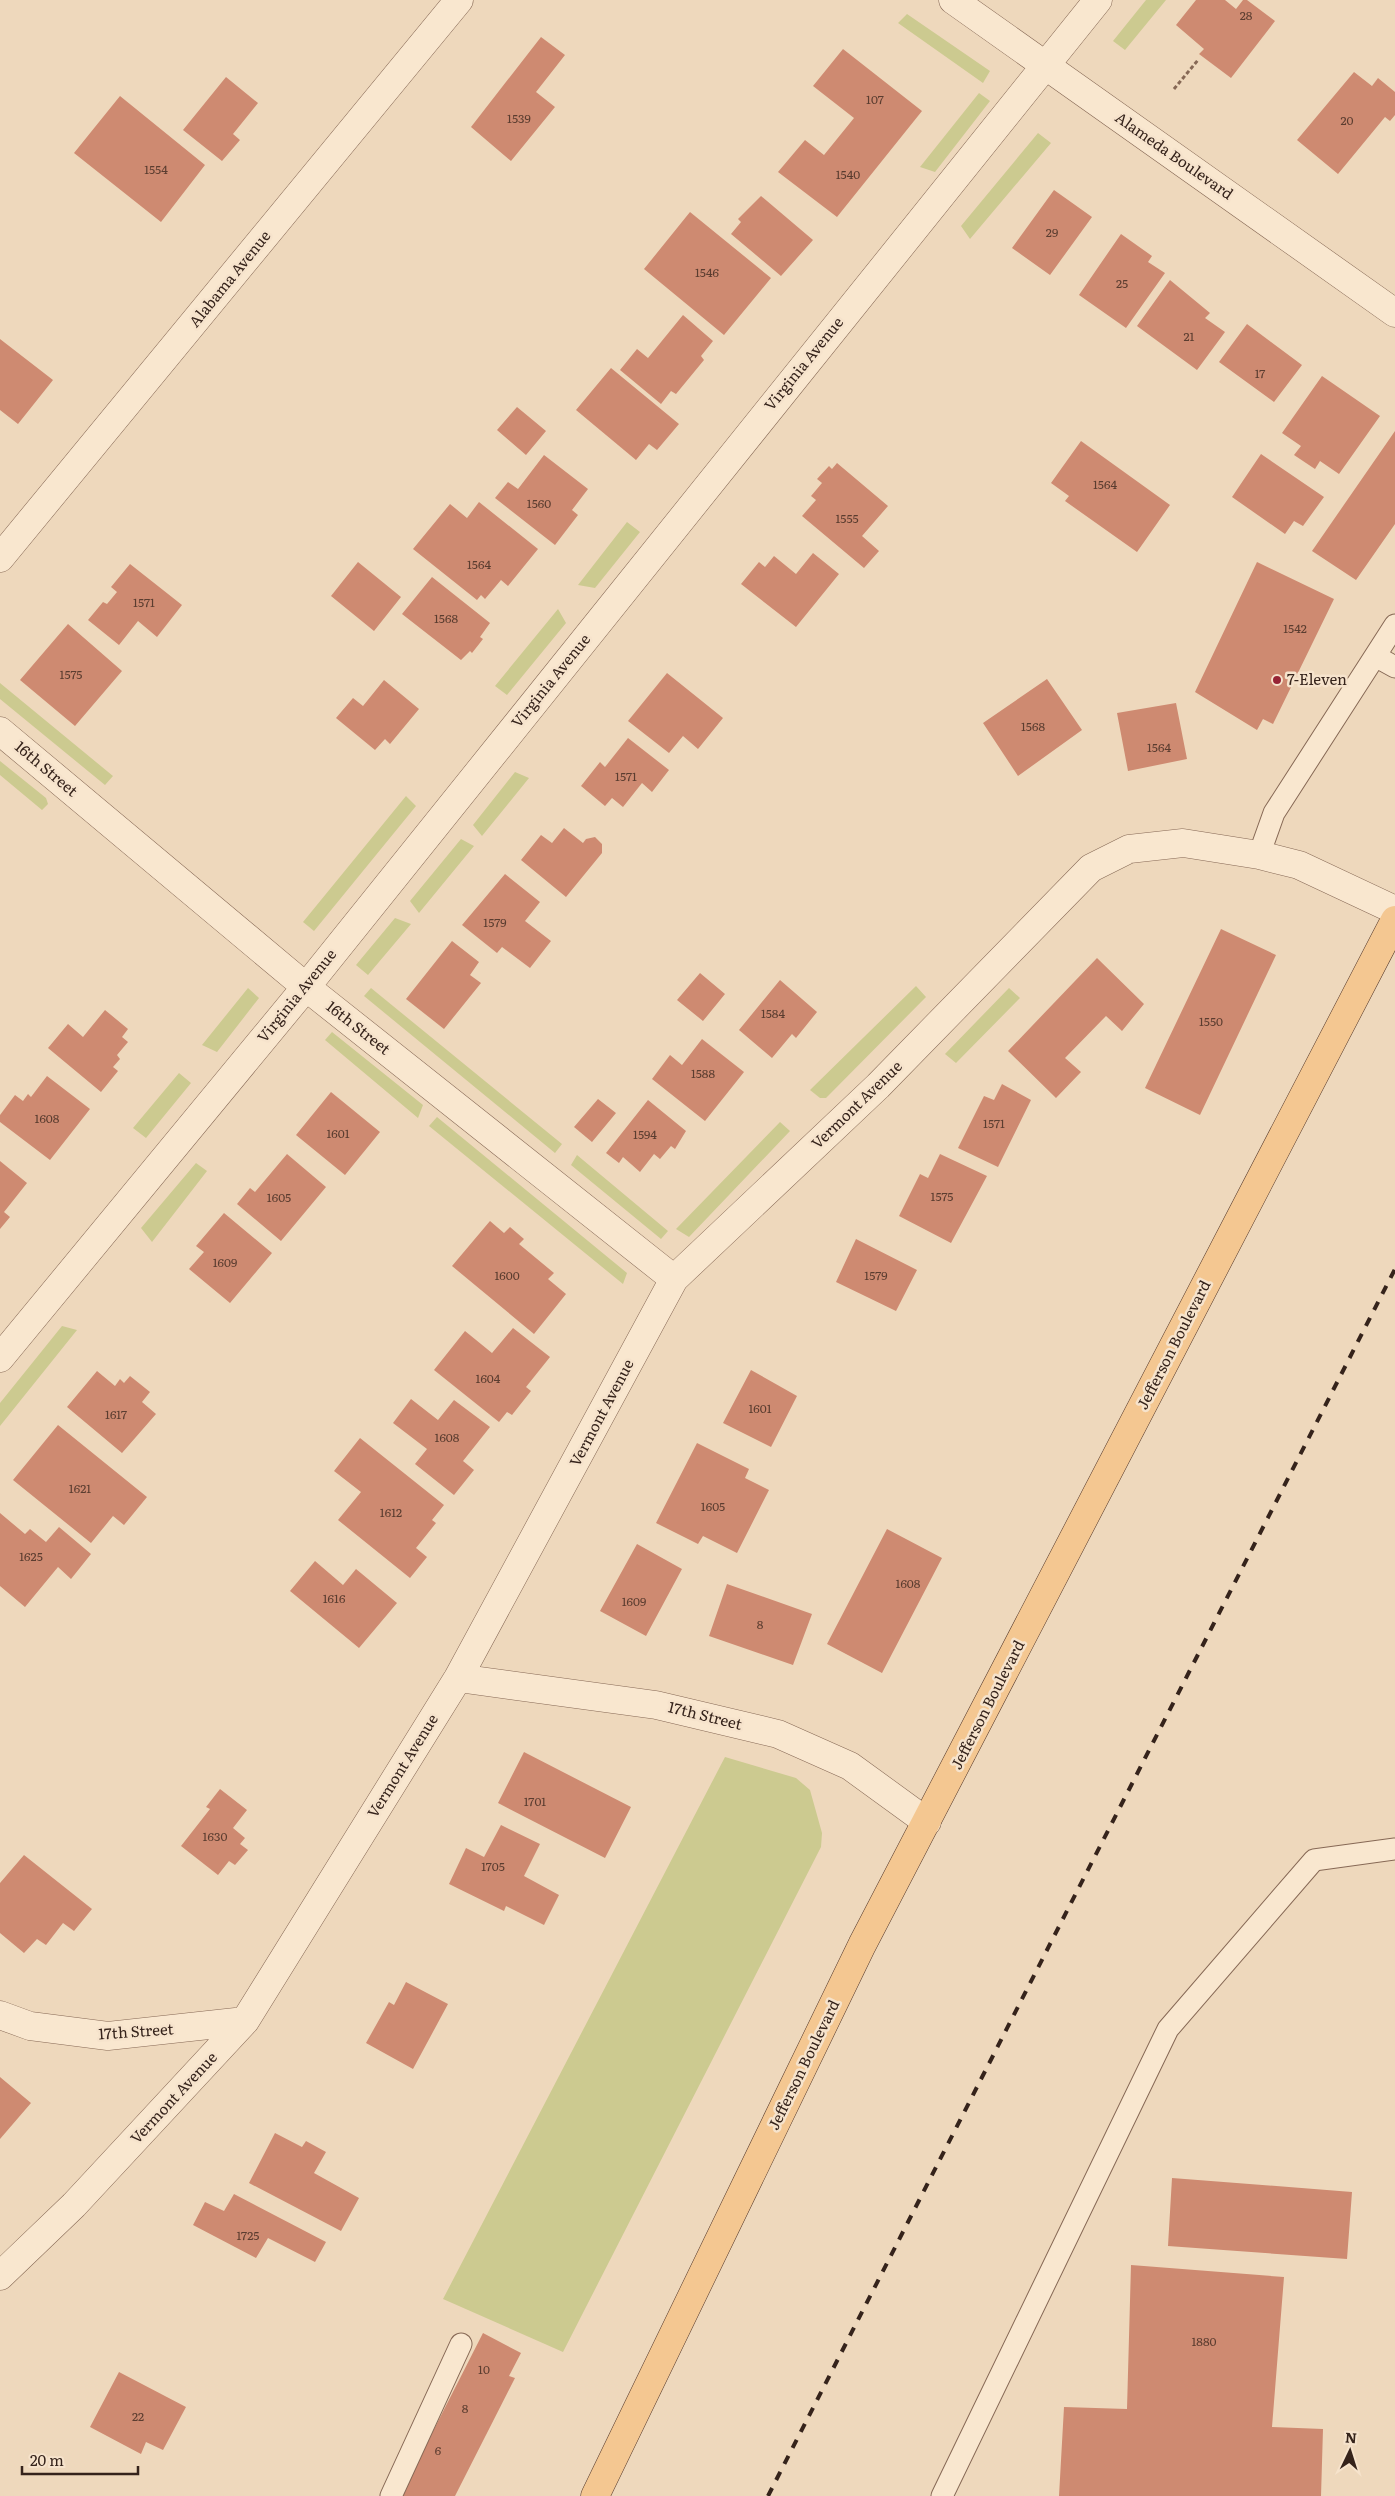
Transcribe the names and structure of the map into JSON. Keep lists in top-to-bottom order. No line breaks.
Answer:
{"streets":{"main road":["Jefferson Boulevard"],"street":["Alameda Boulevard","Alabama Avenue","Virginia Avenue","16th Street","Vermont Avenue","17th Street"]},"crossings":[["Alameda Boulevard","Virginia Avenue"],["Virginia Avenue","16th Street"],["16th Street","Vermont Avenue"],["Vermont Avenue","17th Street"],["Jefferson Boulevard","17th Street"]],"places":["7-Eleven"],"house_numbers":["28","107","1539","20","1554","1540","29","1546","25","21","17","1564","1560","1555","1564","1571","1568","1542","1575","1568","1564","1571","1579","1584","1550","1588","1608","1571","1601","1594","1575","1605","1609","1600","1579","1604","1601","1617","1608","1621","1605","1612","1625","1608","1616","1609","8","1701","1630","1705","1725","1880","10","8","22","6"],"scale_bar":"20 m","north":"top"}
